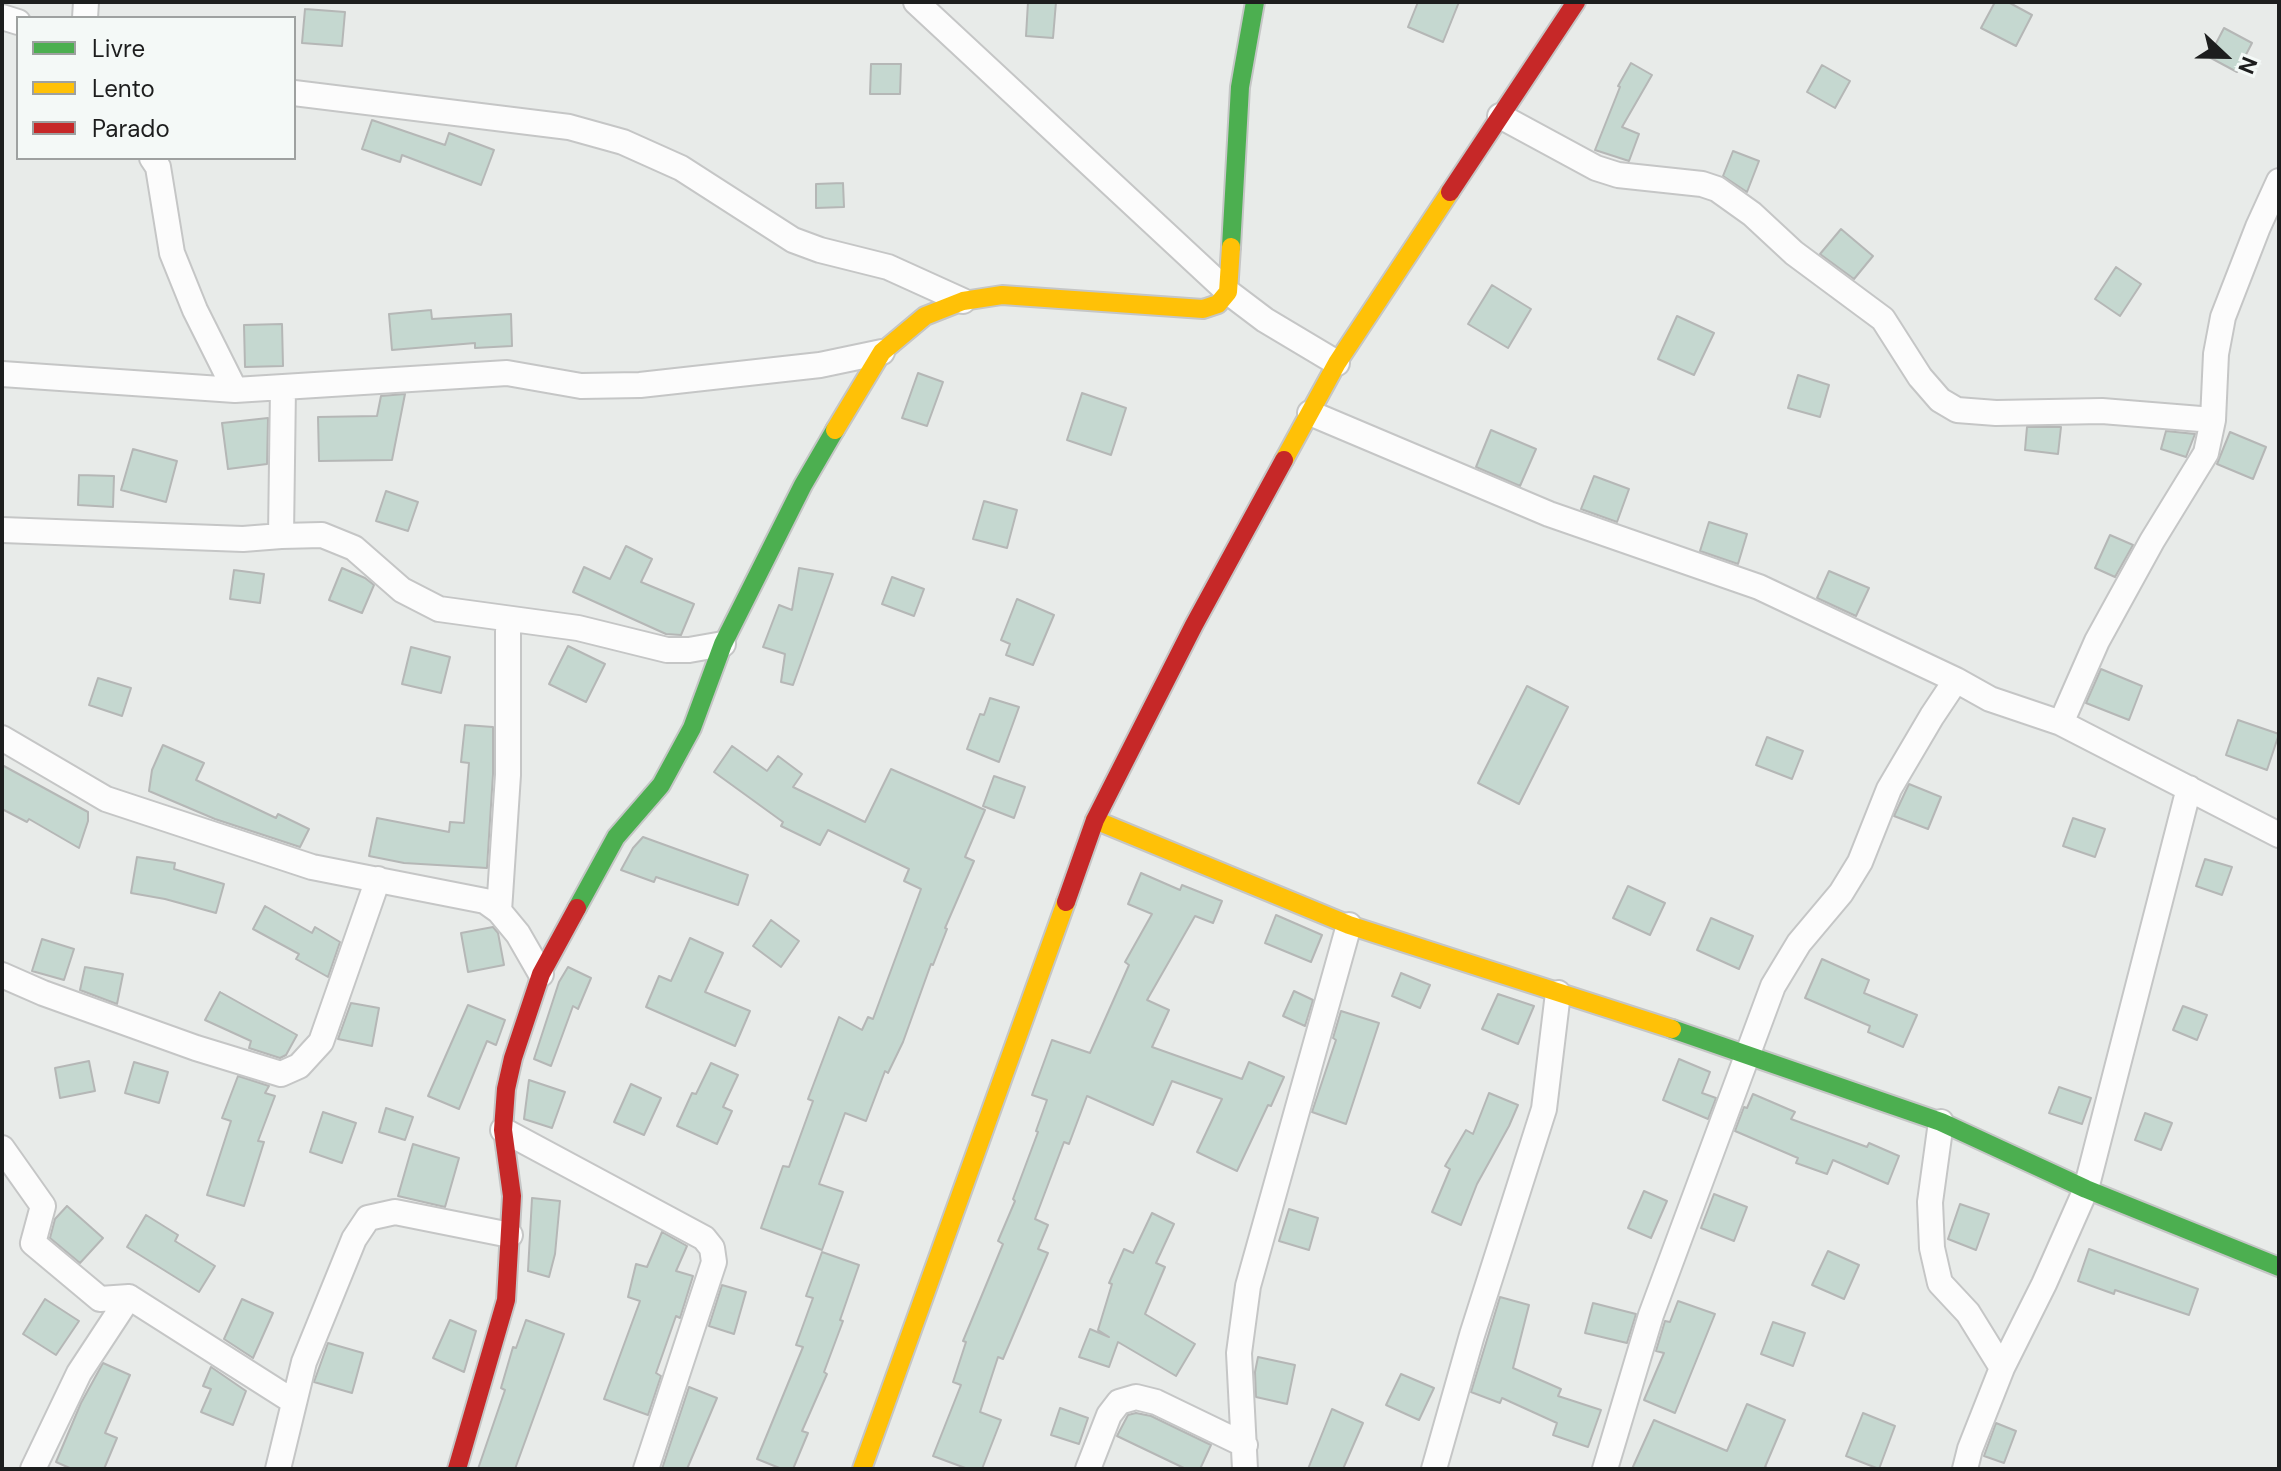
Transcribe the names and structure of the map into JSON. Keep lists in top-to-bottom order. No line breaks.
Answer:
{"legend":["Livre","Lento","Parado"],"north":"right"}
